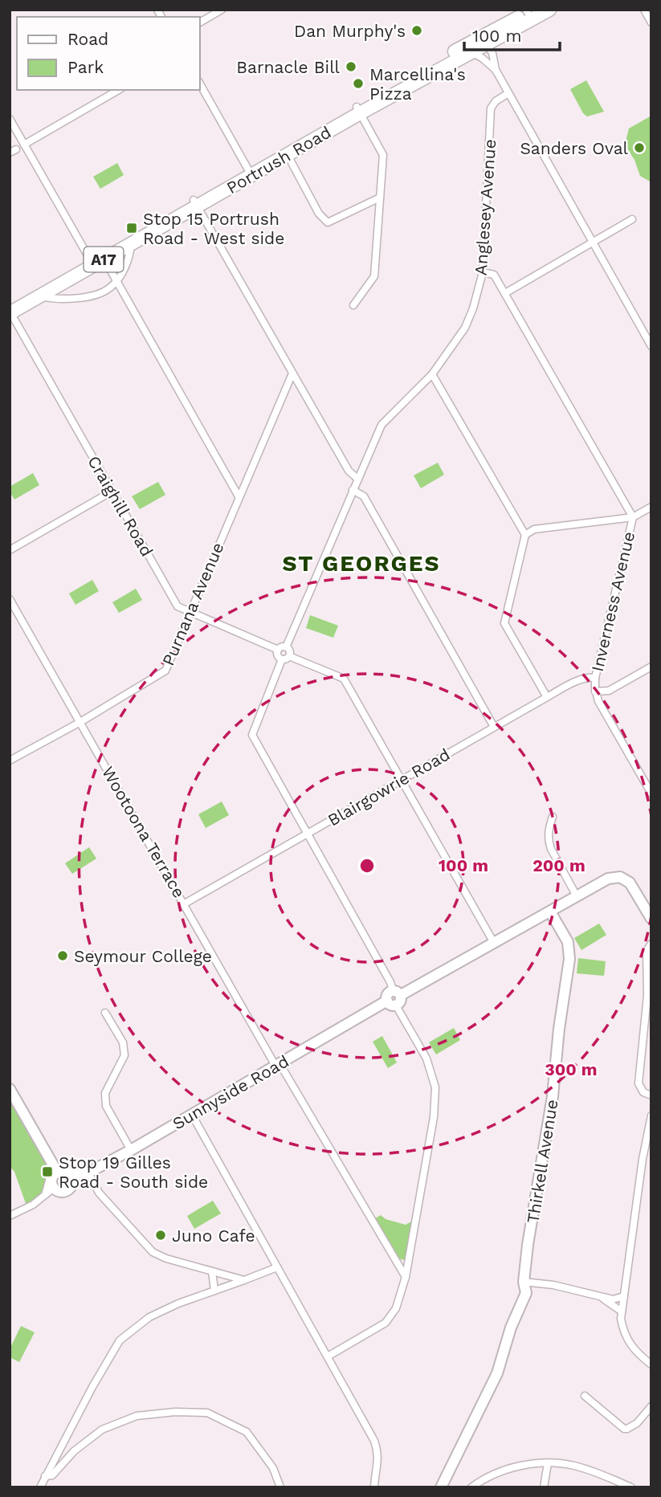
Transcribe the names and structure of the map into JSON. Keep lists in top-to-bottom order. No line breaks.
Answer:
{"streets":{"highway":["Portrush Road","A17"],"street":["Anglesey Avenue","Craighill Road","Inverness Avenue","Purnana Avenue","Blairgowrie Road","Wootoona Terrace","Sunnyside Road","Thirkell Avenue"]},"crossings":[["Portrush Road","Craighill Road"],["Anglesey Avenue","Craighill Road"],["Anglesey Avenue","Inverness Avenue"],["Craighill Road","Purnana Avenue"],["Inverness Avenue","Blairgowrie Road"],["Purnana Avenue","Wootoona Terrace"],["Blairgowrie Road","Wootoona Terrace"],["Wootoona Terrace","Sunnyside Road"]],"districts":["ST GEORGES"],"places":{"other":["Dan Murphy's","Barnacle Bill","Marcellina's Pizza","Sanders Oval","Seymour College","Juno Cafe"],"transit":["Stop 15 Portrush Road - West side","Stop 19 Gilles Road - South side"]},"legend":["Road","Park"],"scale_bar":"100 m","rings":["100 m","200 m","300 m"]}
